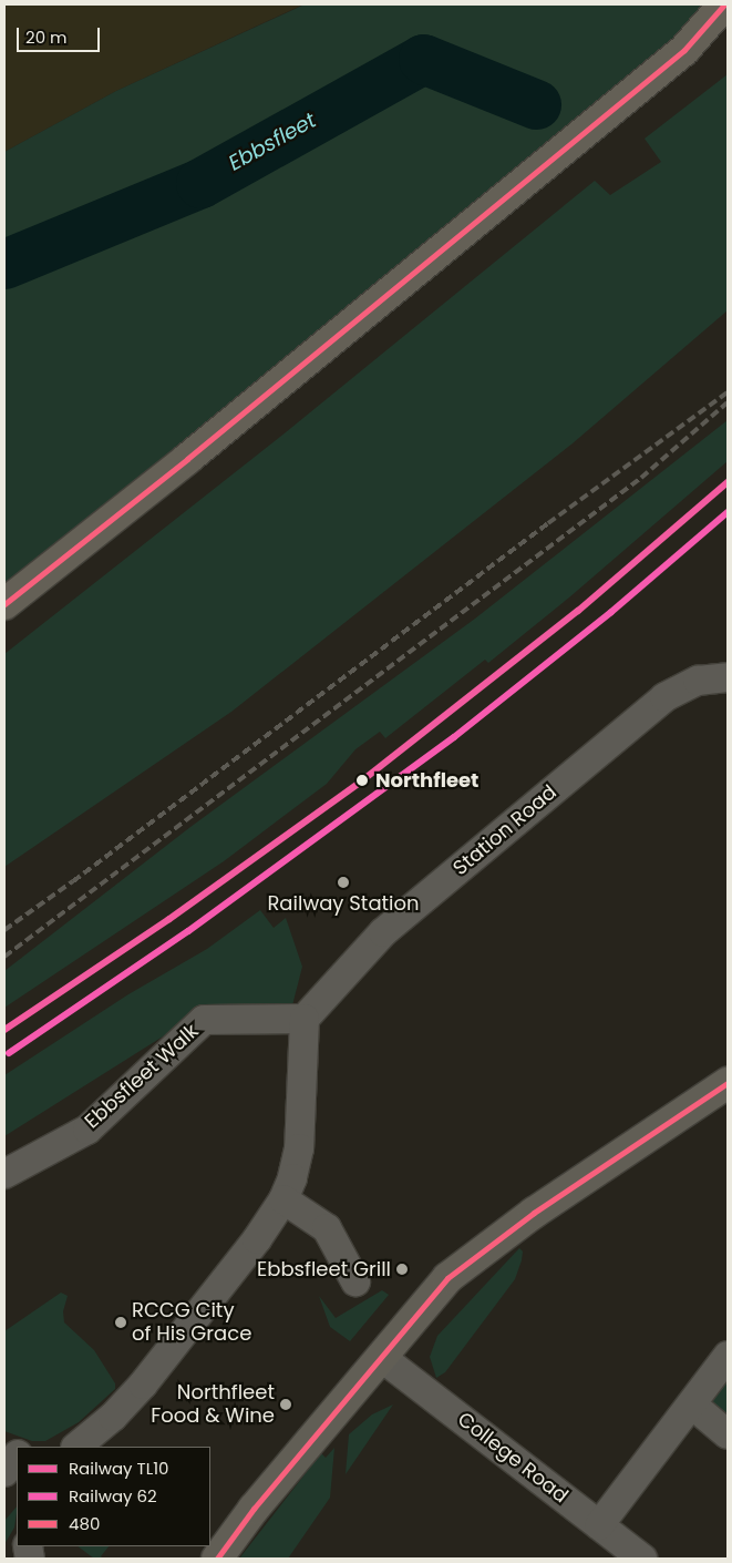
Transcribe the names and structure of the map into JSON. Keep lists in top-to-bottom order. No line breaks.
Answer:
{"streets":{"street":["Station Road","Ebbsfleet Walk","College Road"]},"crossings":[["Station Road","Ebbsfleet Walk"]],"water":["Ebbsfleet"],"places":["Northfleet","Railway Station","Ebbsfleet Grill","RCCG City of His Grace","Northfleet Food & Wine"],"lines":["transit line 480","rail line TL10","rail line 62"],"legend":["Railway TL10","Railway 62","480"],"scale_bar":"20 m"}
